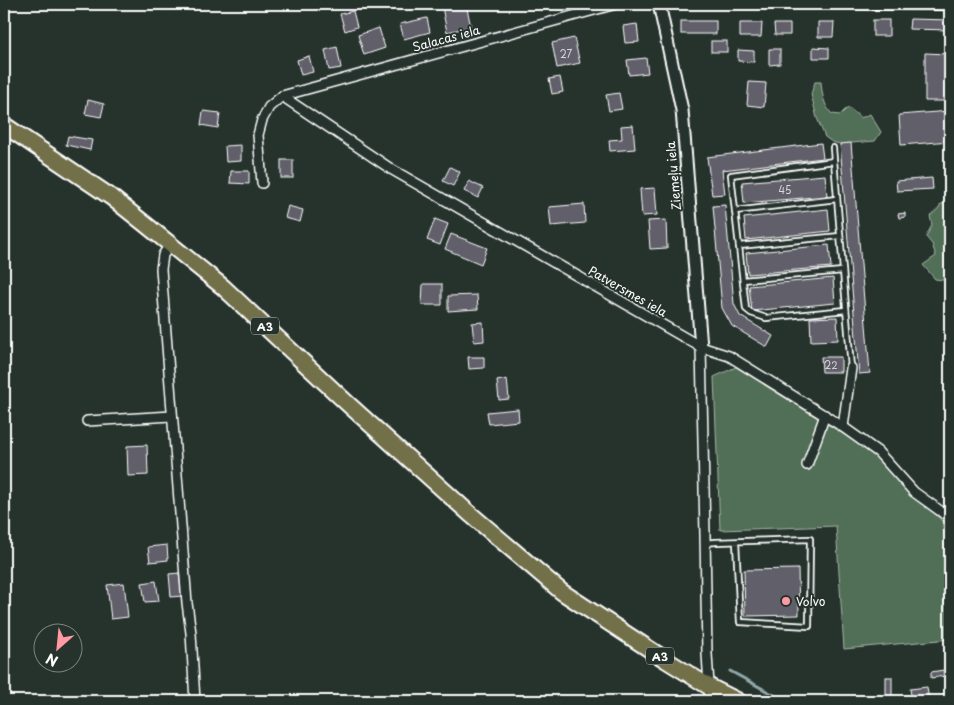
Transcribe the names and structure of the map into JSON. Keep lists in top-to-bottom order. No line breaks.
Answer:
{"streets":{"highway":["A3"],"street":["Salacas iela","Ziemeļu iela","Patversmes iela"]},"crossings":[["Salacas iela","Patversmes iela"],["Ziemeļu iela","Patversmes iela"]],"places":["Volvo"],"house_numbers":["27","45","22"],"north":"bottom left"}
